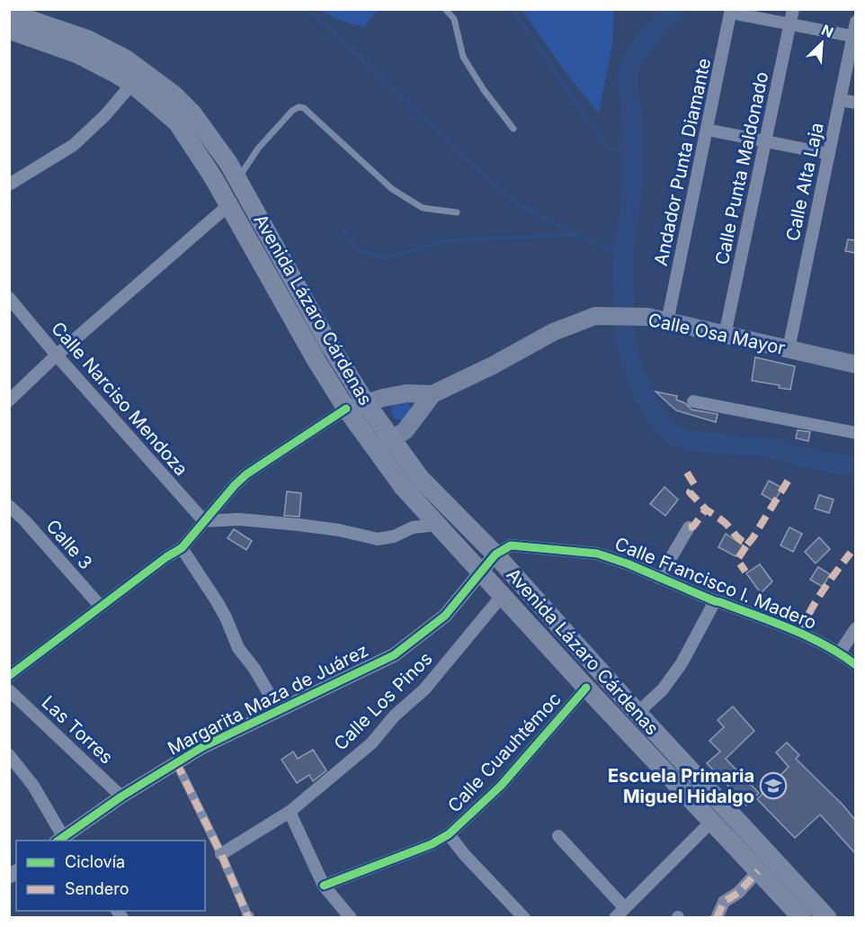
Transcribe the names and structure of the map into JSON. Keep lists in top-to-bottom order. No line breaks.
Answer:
{"streets":{"main road":["Avenida Lázaro Cárdenas","Calle Osa Mayor"],"street":["Andador Punta Diamante","Calle Punta Maldonado","Calle Alta Laja","Calle Narciso Mendoza","Calle 3","Calle Francisco I. Madero","Margarita Maza de Juárez","Calle Los Pinos","Las Torres","Calle Cuauhtémoc"]},"crossings":[["Andador Punta Diamante","Calle Osa Mayor"],["Calle Punta Maldonado","Calle Osa Mayor"],["Calle Alta Laja","Calle Osa Mayor"],["Avenida Lázaro Cárdenas","Calle Osa Mayor"],["Avenida Lázaro Cárdenas","Calle Francisco I. Madero"],["Avenida Lázaro Cárdenas","Margarita Maza de Juárez"],["Avenida Lázaro Cárdenas","Calle Los Pinos"],["Avenida Lázaro Cárdenas","Calle Cuauhtémoc"],["Calle Francisco I. Madero","Margarita Maza de Juárez"],["Margarita Maza de Juárez","Las Torres"]],"places":{"school or university":["Escuela Primaria Miguel Hidalgo"]},"legend":["Ciclovía","Sendero"],"north":"top right"}
